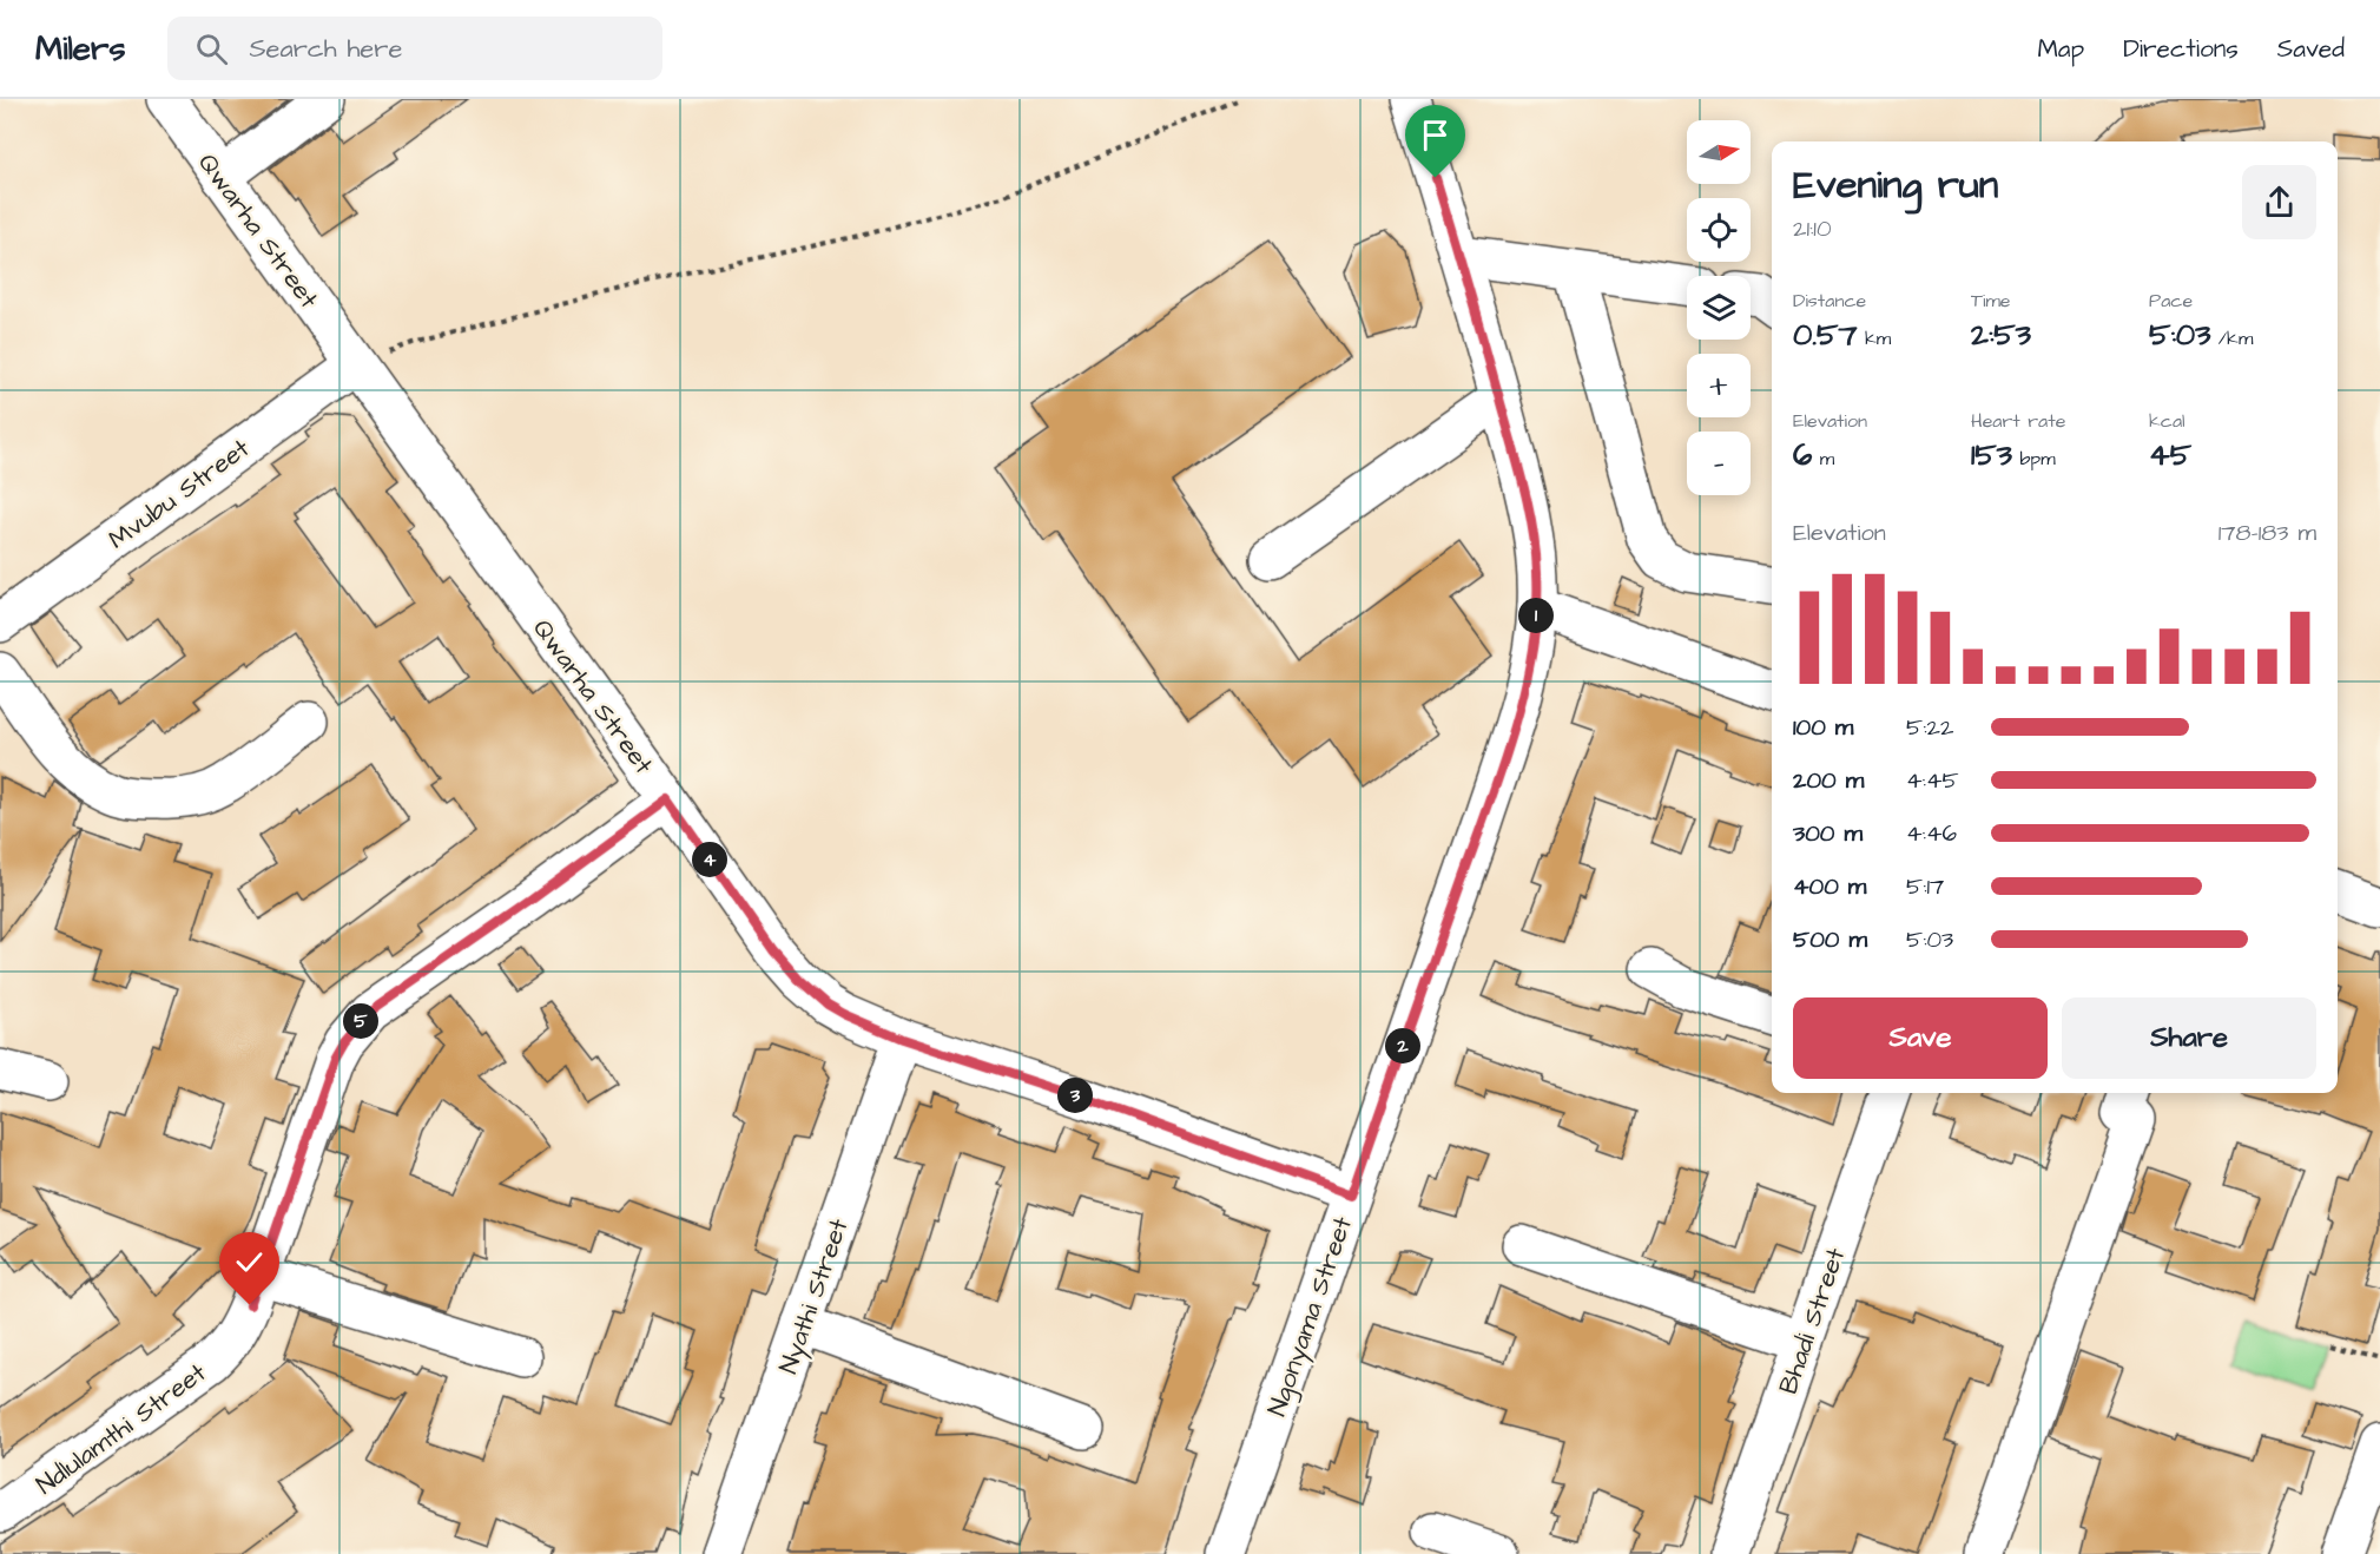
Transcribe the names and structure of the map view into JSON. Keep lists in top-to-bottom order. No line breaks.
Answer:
{"streets":{"street":["Qwarha Street","Mvubu Street","Nyathi Street","Ngonyama Street","Bhadi Street","Ndlulamthi Street"]},"crossings":[["Qwarha Street","Mvubu Street"],["Qwarha Street","Nyathi Street"],["Qwarha Street","Ngonyama Street"],["Qwarha Street","Ndlulamthi Street"]],"north":"right","page":{"header":"Milers","search":"Search here","nav":["Map","Directions","Saved"],"map_buttons":["+","−"],"heading":["Evening run","21:10"],"stats":[["Distance","0.57 km"],["Time","2:53"],["Pace","5:03 /km"],["Elevation","6 m"],["Heart rate","153 bpm"],["kcal","45"]],"chart":["Elevation","178–183 m"],"pins":["1","4","5","2","3"],"list":[{"name":"100 m","note":"5:22"},{"name":"200 m","note":"4:45"},{"name":"300 m","note":"4:46"},{"name":"400 m","note":"5:17"},{"name":"500 m","note":"5:03"}],"buttons":["Save","Share"]}}
